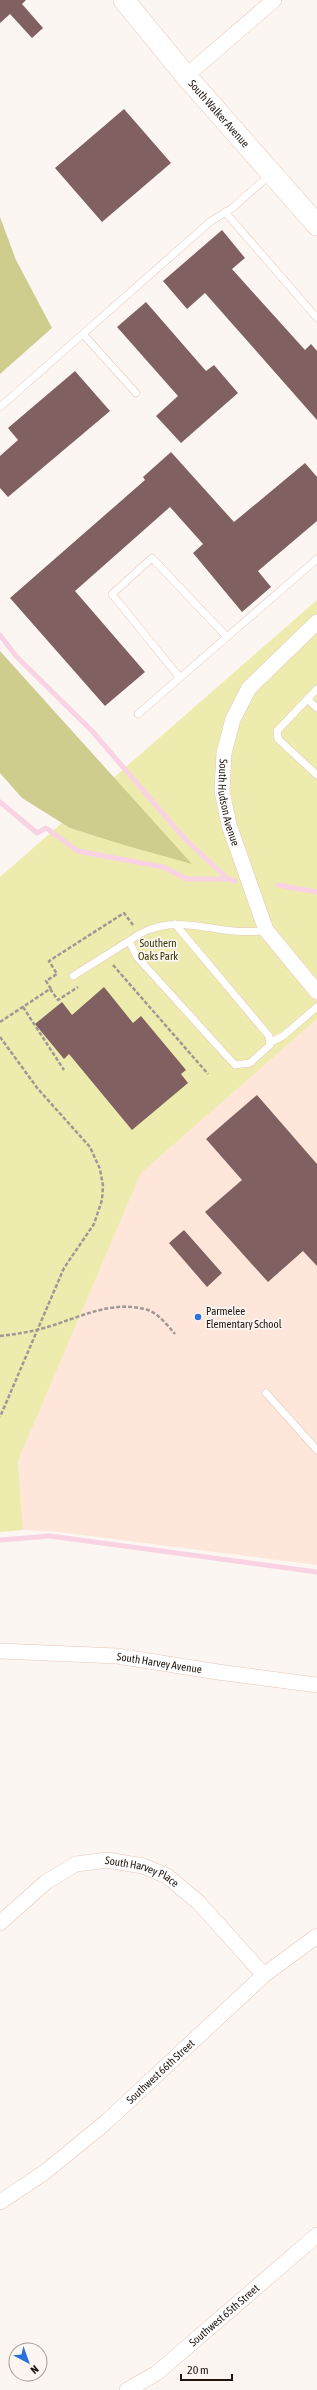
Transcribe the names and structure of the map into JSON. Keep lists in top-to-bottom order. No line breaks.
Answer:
{"streets":{"main road":["South Walker Avenue"],"street":["South Hudson Avenue","South Harvey Avenue","South Harvey Place","Southwest 66th Street","Southwest 65th Street"]},"crossings":[["South Harvey Place","Southwest 66th Street"]],"parks":["Southern Oaks Park"],"places":["Parmelee Elementary School"],"scale_bar":"20 m","north":"bottom right"}
